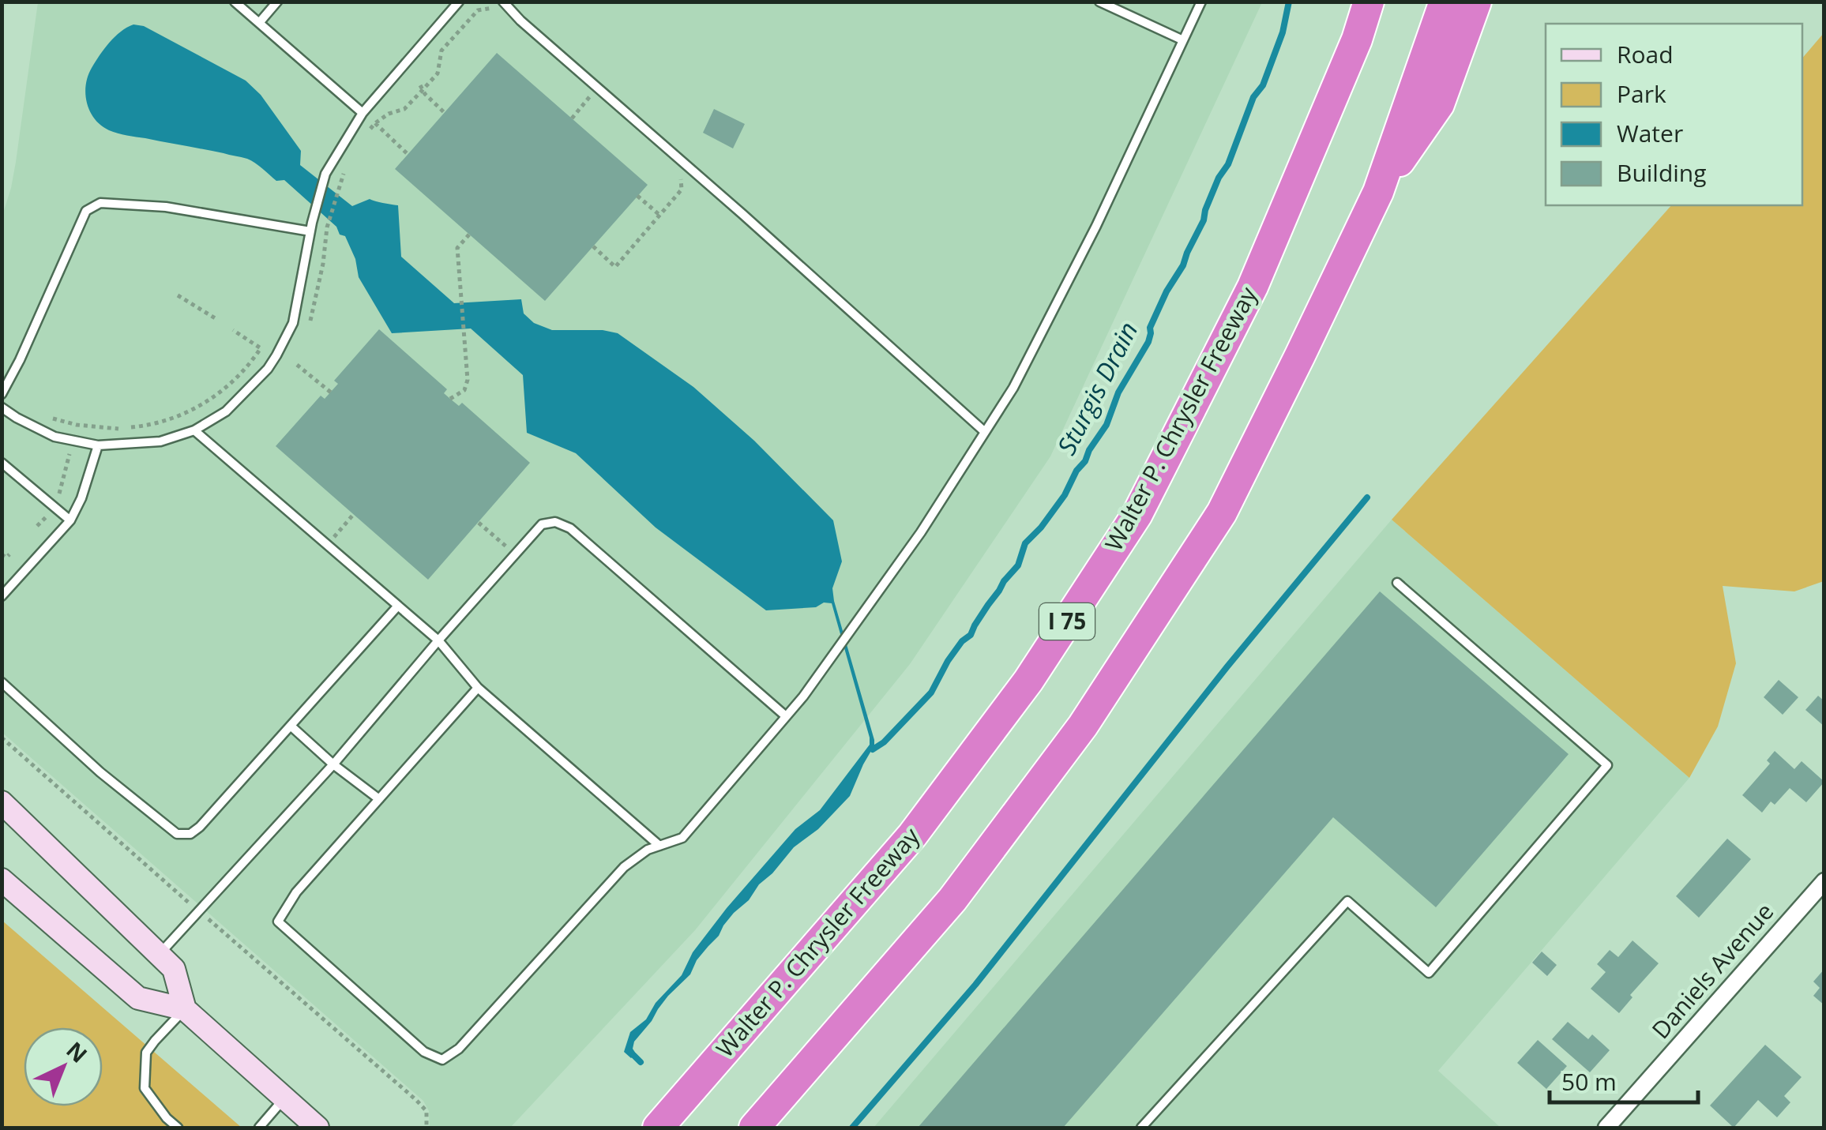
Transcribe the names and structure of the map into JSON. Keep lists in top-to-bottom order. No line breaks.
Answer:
{"streets":{"highway":["Walter P. Chrysler Freeway","I 75"],"street":["Daniels Avenue"]},"water":["Sturgis Drain"],"legend":["Road","Park","Water","Building"],"scale_bar":"50 m","north":"top right"}
